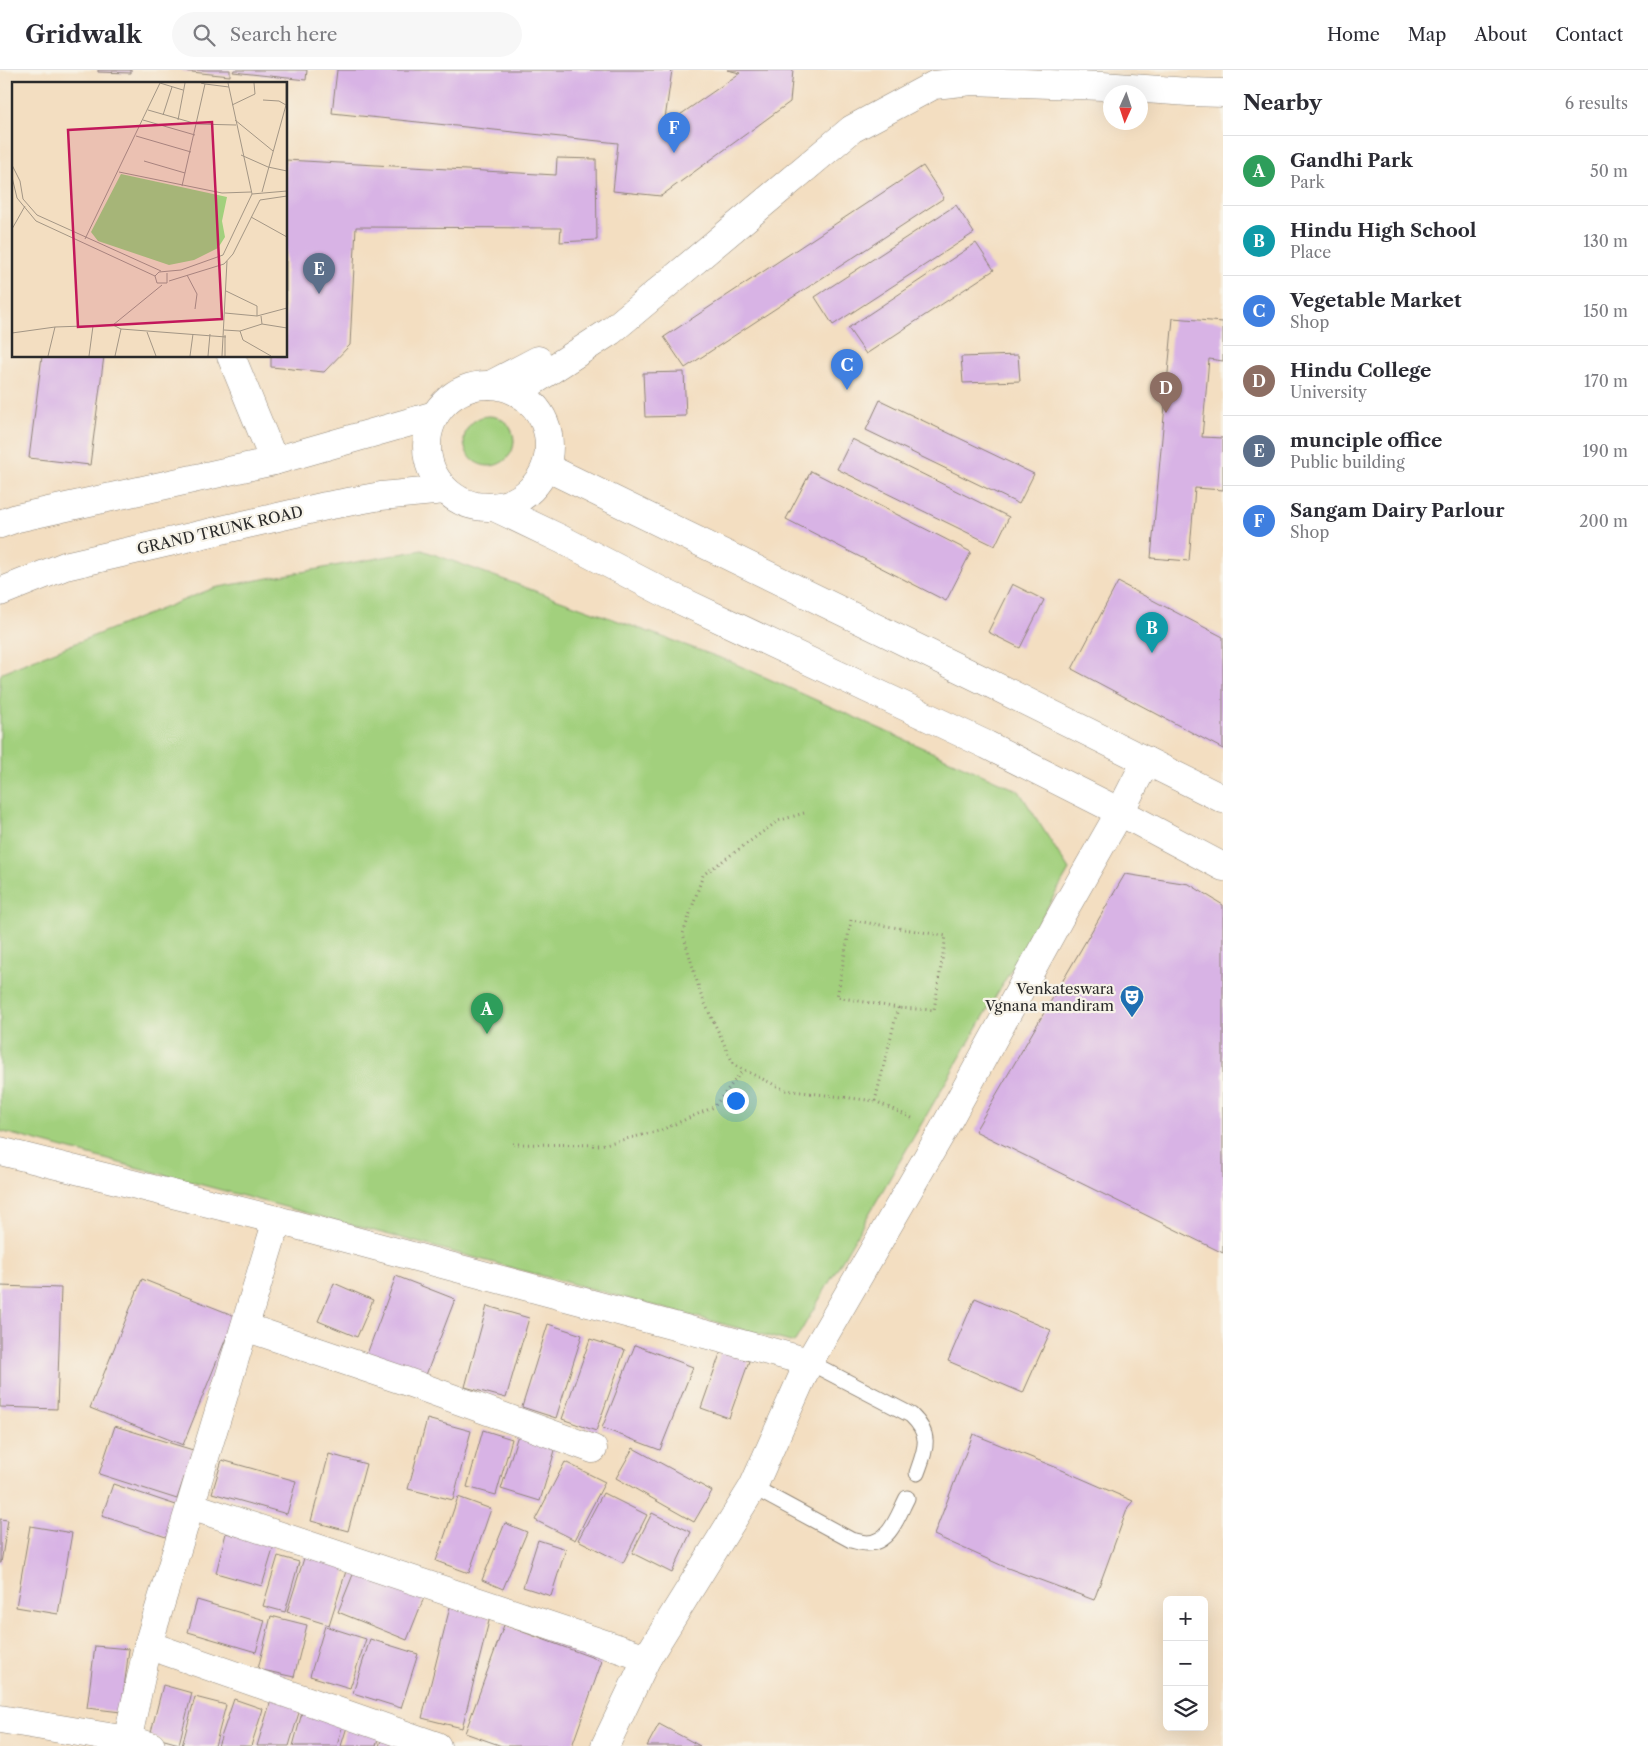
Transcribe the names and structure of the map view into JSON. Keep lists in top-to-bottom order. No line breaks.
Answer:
{"streets":{"street":["GRAND TRUNK ROAD"]},"places":{"theatre":["Venkateswara Vgnana mandiram"]},"north":"bottom","page":{"header":"Gridwalk","search":"Search here","nav":["Home","Map","About","Contact"],"heading":["Nearby","6 results"],"pins":["F","E","C","D","B","A"],"list":[{"mark":"A","name":"Gandhi Park","note":"Park","value":"50 m"},{"mark":"B","name":"Hindu High School","note":"Place","value":"130 m"},{"mark":"C","name":"Vegetable Market","note":"Shop","value":"150 m"},{"mark":"D","name":"Hindu College","note":"University","value":"170 m"},{"mark":"E","name":"munciple office","note":"Public building","value":"190 m"},{"mark":"F","name":"Sangam Dairy Parlour","note":"Shop","value":"200 m"}],"map_buttons":["+","−"]}}
